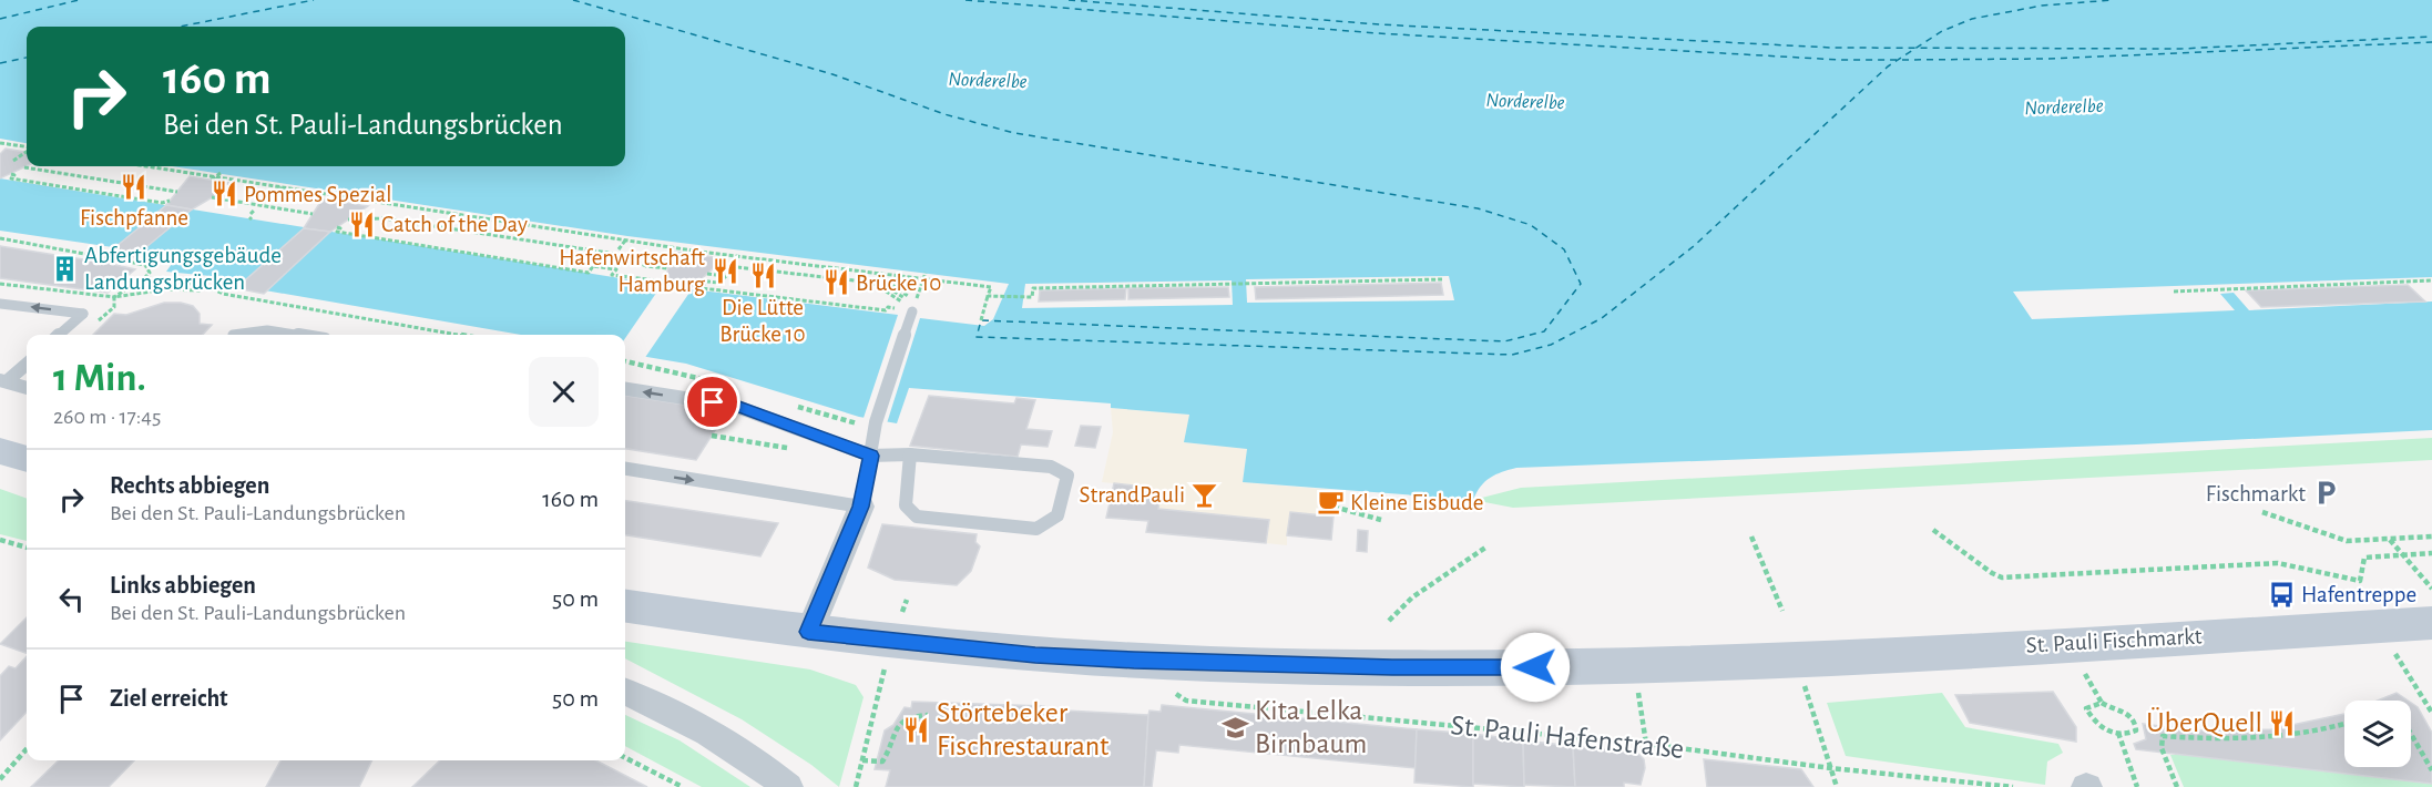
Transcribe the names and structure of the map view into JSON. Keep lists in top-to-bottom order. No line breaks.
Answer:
{"streets":{"main road":["St. Pauli Fischmarkt"],"path":["St. Pauli Hafenstraße"]},"crossings":[["St. Pauli Fischmarkt","St. Pauli Hafenstraße"]],"water":["Norderelbe"],"places":{"restaurant":["Fischpfanne","Pommes Spezial","Catch of the Day","Hafenwirtschaft Hamburg","Die Lütte Brücke 10","Brücke 10","ÜberQuell","Störtebeker Fischrestaurant"],"building":["Abfertigungsgebäude Landungsbrücken"],"parking":["Fischmarkt"],"bar":["StrandPauli"],"cafe":["Kleine Eisbude"],"bus stop":["Hafentreppe"],"school or university":["Kita Lelka Birnbaum"]},"page":{"turn":["160 m","Bei den St. Pauli-Landungsbrücken"],"heading":["1 Min.","260 m · 17:45"],"list":[{"name":"Rechts abbiegen","note":"Bei den St. Pauli-Landungsbrücken","value":"160 m"},{"name":"Links abbiegen","note":"Bei den St. Pauli-Landungsbrücken","value":"50 m"},{"name":"Ziel erreicht","value":"50 m"}]}}
